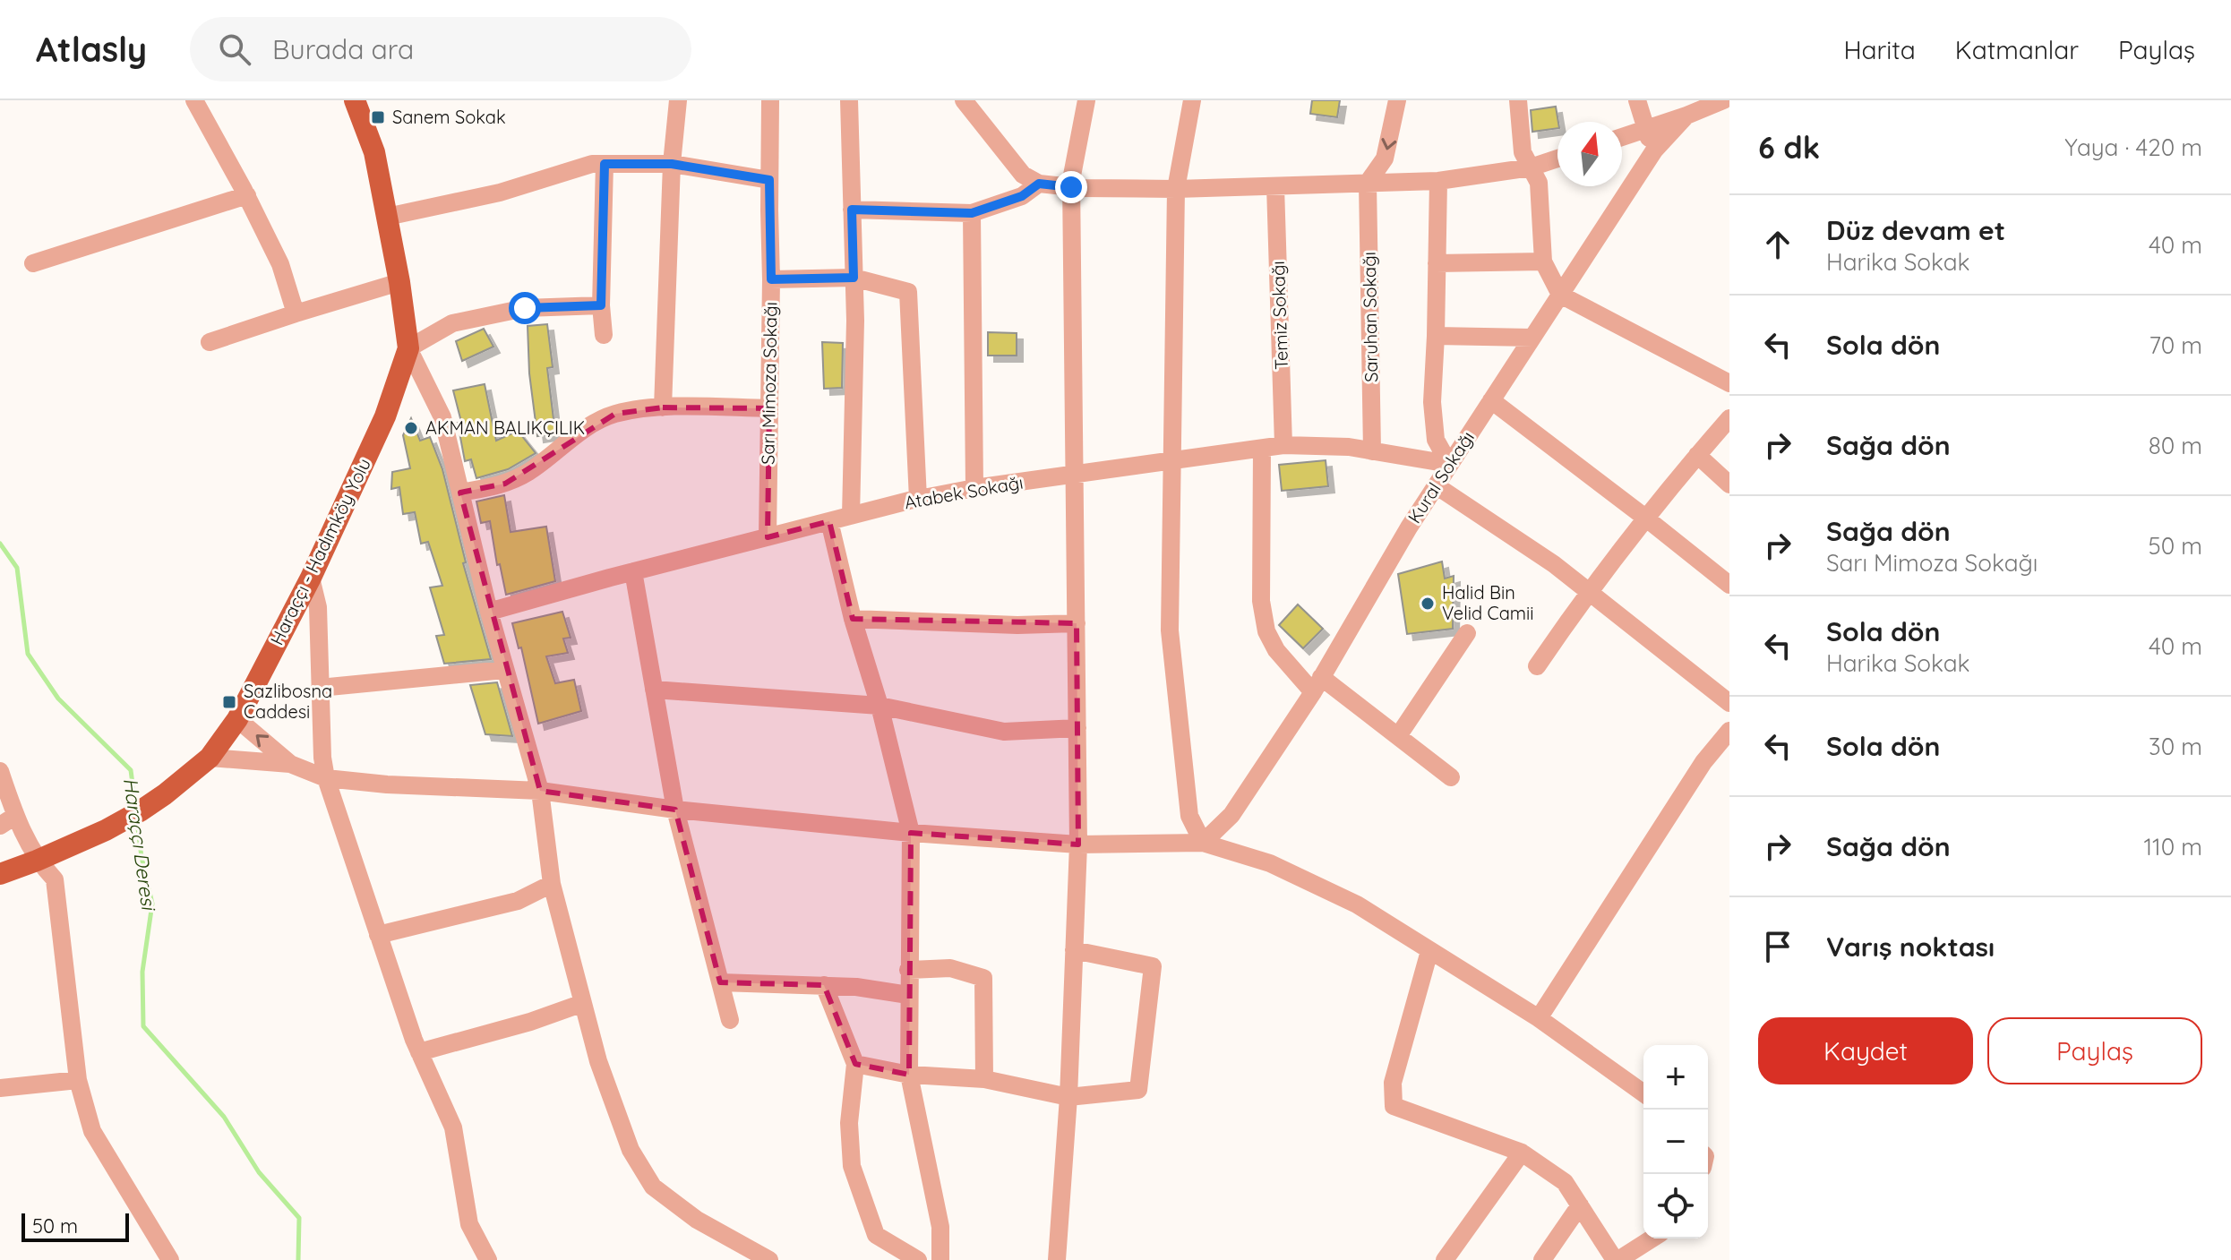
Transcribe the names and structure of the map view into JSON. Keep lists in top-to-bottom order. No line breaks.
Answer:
{"streets":{"main road":["Haraççı - Hadımköy Yolu"],"street":["Temiz Sokağı","Saruhan Sokağı","Sarı Mimoza Sokağı","Kural Sokağı","Atabek Sokağı"]},"crossings":[["Temiz Sokağı","Atabek Sokağı"],["Saruhan Sokağı","Atabek Sokağı"],["Sarı Mimoza Sokağı","Atabek Sokağı"],["Kural Sokağı","Atabek Sokağı"]],"water":["Haraççı Deresi"],"places":{"transit":["Sanem Sokak","Sazlibosna Caddesi"],"other":["AKMAN BALIKÇILIK","Halid Bin Velid Camii"]},"scale_bar":"50 m","north":"top","page":{"header":"Atlasly","search":"Burada ara","nav":["Harita","Katmanlar","Paylaş"],"heading":["6 dk","Yaya · 420 m"],"list":[["Düz devam et","Harika Sokak","40 m"],["Sola dön","70 m"],["Sağa dön","80 m"],["Sağa dön","Sarı Mimoza Sokağı","50 m"],["Sola dön","Harika Sokak","40 m"],["Sola dön","30 m"],["Sağa dön","110 m"],"Varış noktası"],"buttons":["Kaydet","Paylaş"],"map_buttons":["+","−"],"scale":"50 m"}}
